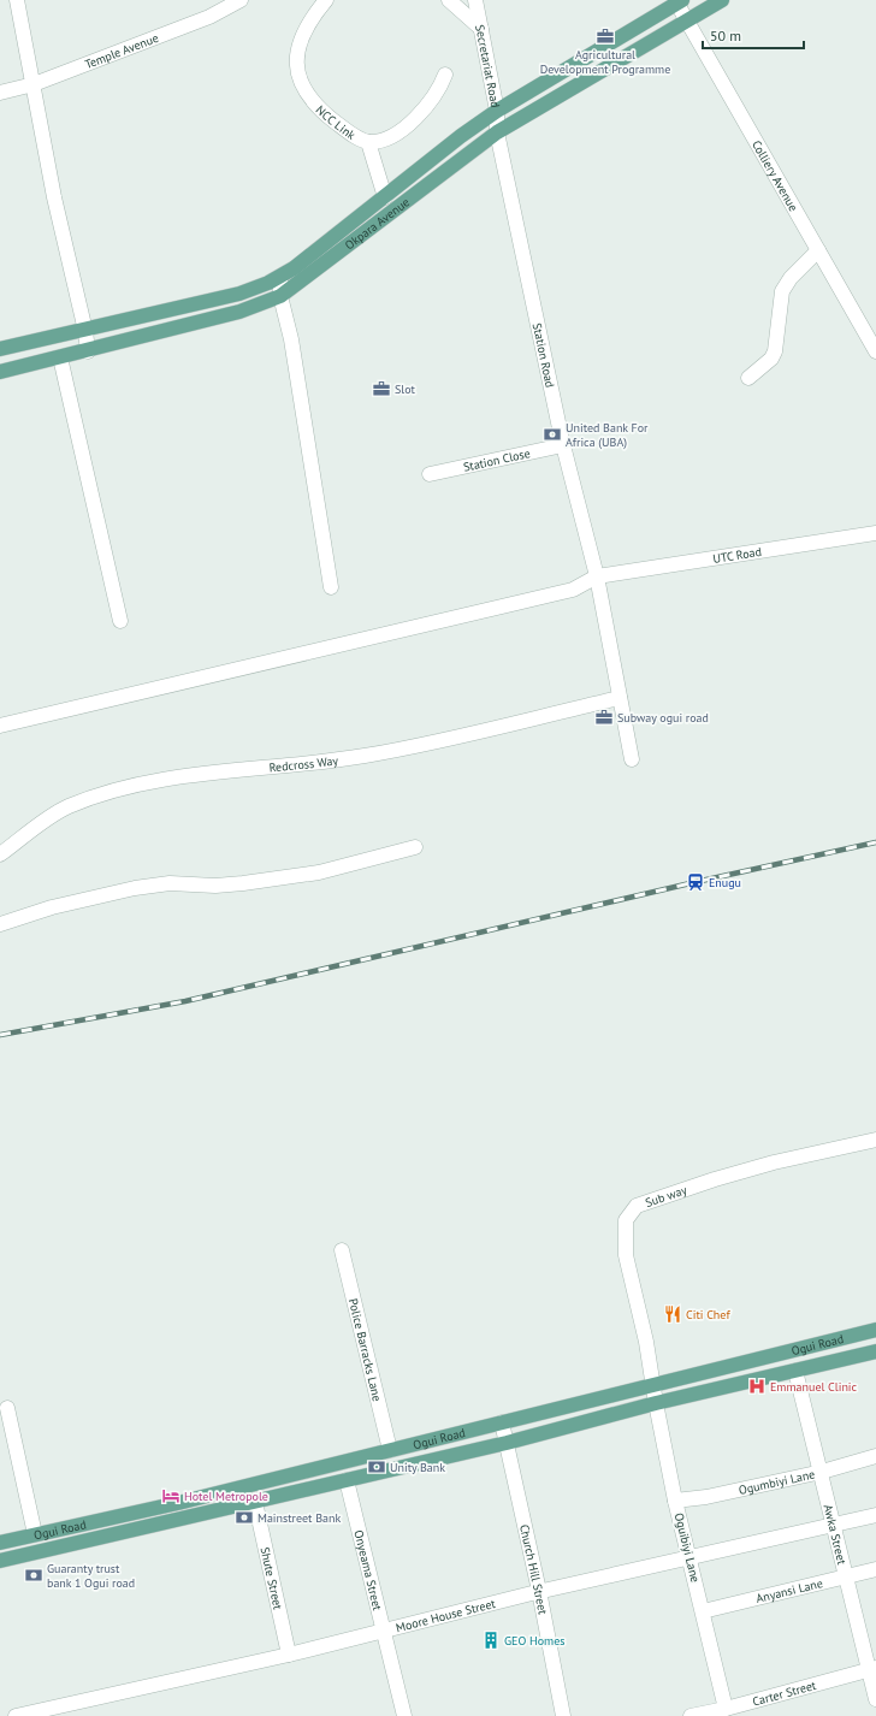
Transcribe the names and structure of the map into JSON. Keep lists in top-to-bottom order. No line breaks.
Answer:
{"streets":{"main road":["Okpara Avenue","Ogui Road"],"street":["Temple Avenue","Secretariat Road","NCC Link","Colliery Avenue","Station Road","Station Close","UTC Road","Redcross Way","Sub way","Police Barracks Lane","Ogumbiyi Lane","Awka Street","Oguibiyi Lane","Onyeama Street","Church Hill Street","Shute Street","Anyansi Lane","Moore House Street","Carter Street"]},"crossings":[["Secretariat Road","Okpara Avenue"],["Secretariat Road","Station Road"],["Colliery Avenue","Okpara Avenue"],["Okpara Avenue","Station Road"],["Station Road","Station Close"],["Station Road","UTC Road"],["Station Road","Redcross Way"],["Sub way","Ogui Road"],["Sub way","Oguibiyi Lane"],["Ogui Road","Police Barracks Lane"],["Ogui Road","Awka Street"],["Ogui Road","Oguibiyi Lane"],["Ogui Road","Onyeama Street"],["Ogui Road","Church Hill Street"],["Ogui Road","Shute Street"],["Ogumbiyi Lane","Awka Street"],["Ogumbiyi Lane","Oguibiyi Lane"],["Awka Street","Anyansi Lane"],["Awka Street","Moore House Street"],["Awka Street","Carter Street"],["Oguibiyi Lane","Anyansi Lane"],["Oguibiyi Lane","Moore House Street"],["Oguibiyi Lane","Carter Street"],["Onyeama Street","Moore House Street"],["Church Hill Street","Moore House Street"],["Shute Street","Moore House Street"]],"places":{"office":["Agricultural Development Programme","Slot","Subway ogui road"],"bank":["United Bank For Africa (UBA)","Unity Bank","Mainstreet Bank","Guaranty trust bank 1 Ogui road"],"station":["Enugu"],"restaurant":["Citi Chef"],"hospital":["Emmanuel Clinic"],"hotel":["Hotel Metropole"],"building":["GEO Homes"]},"scale_bar":"50 m"}
